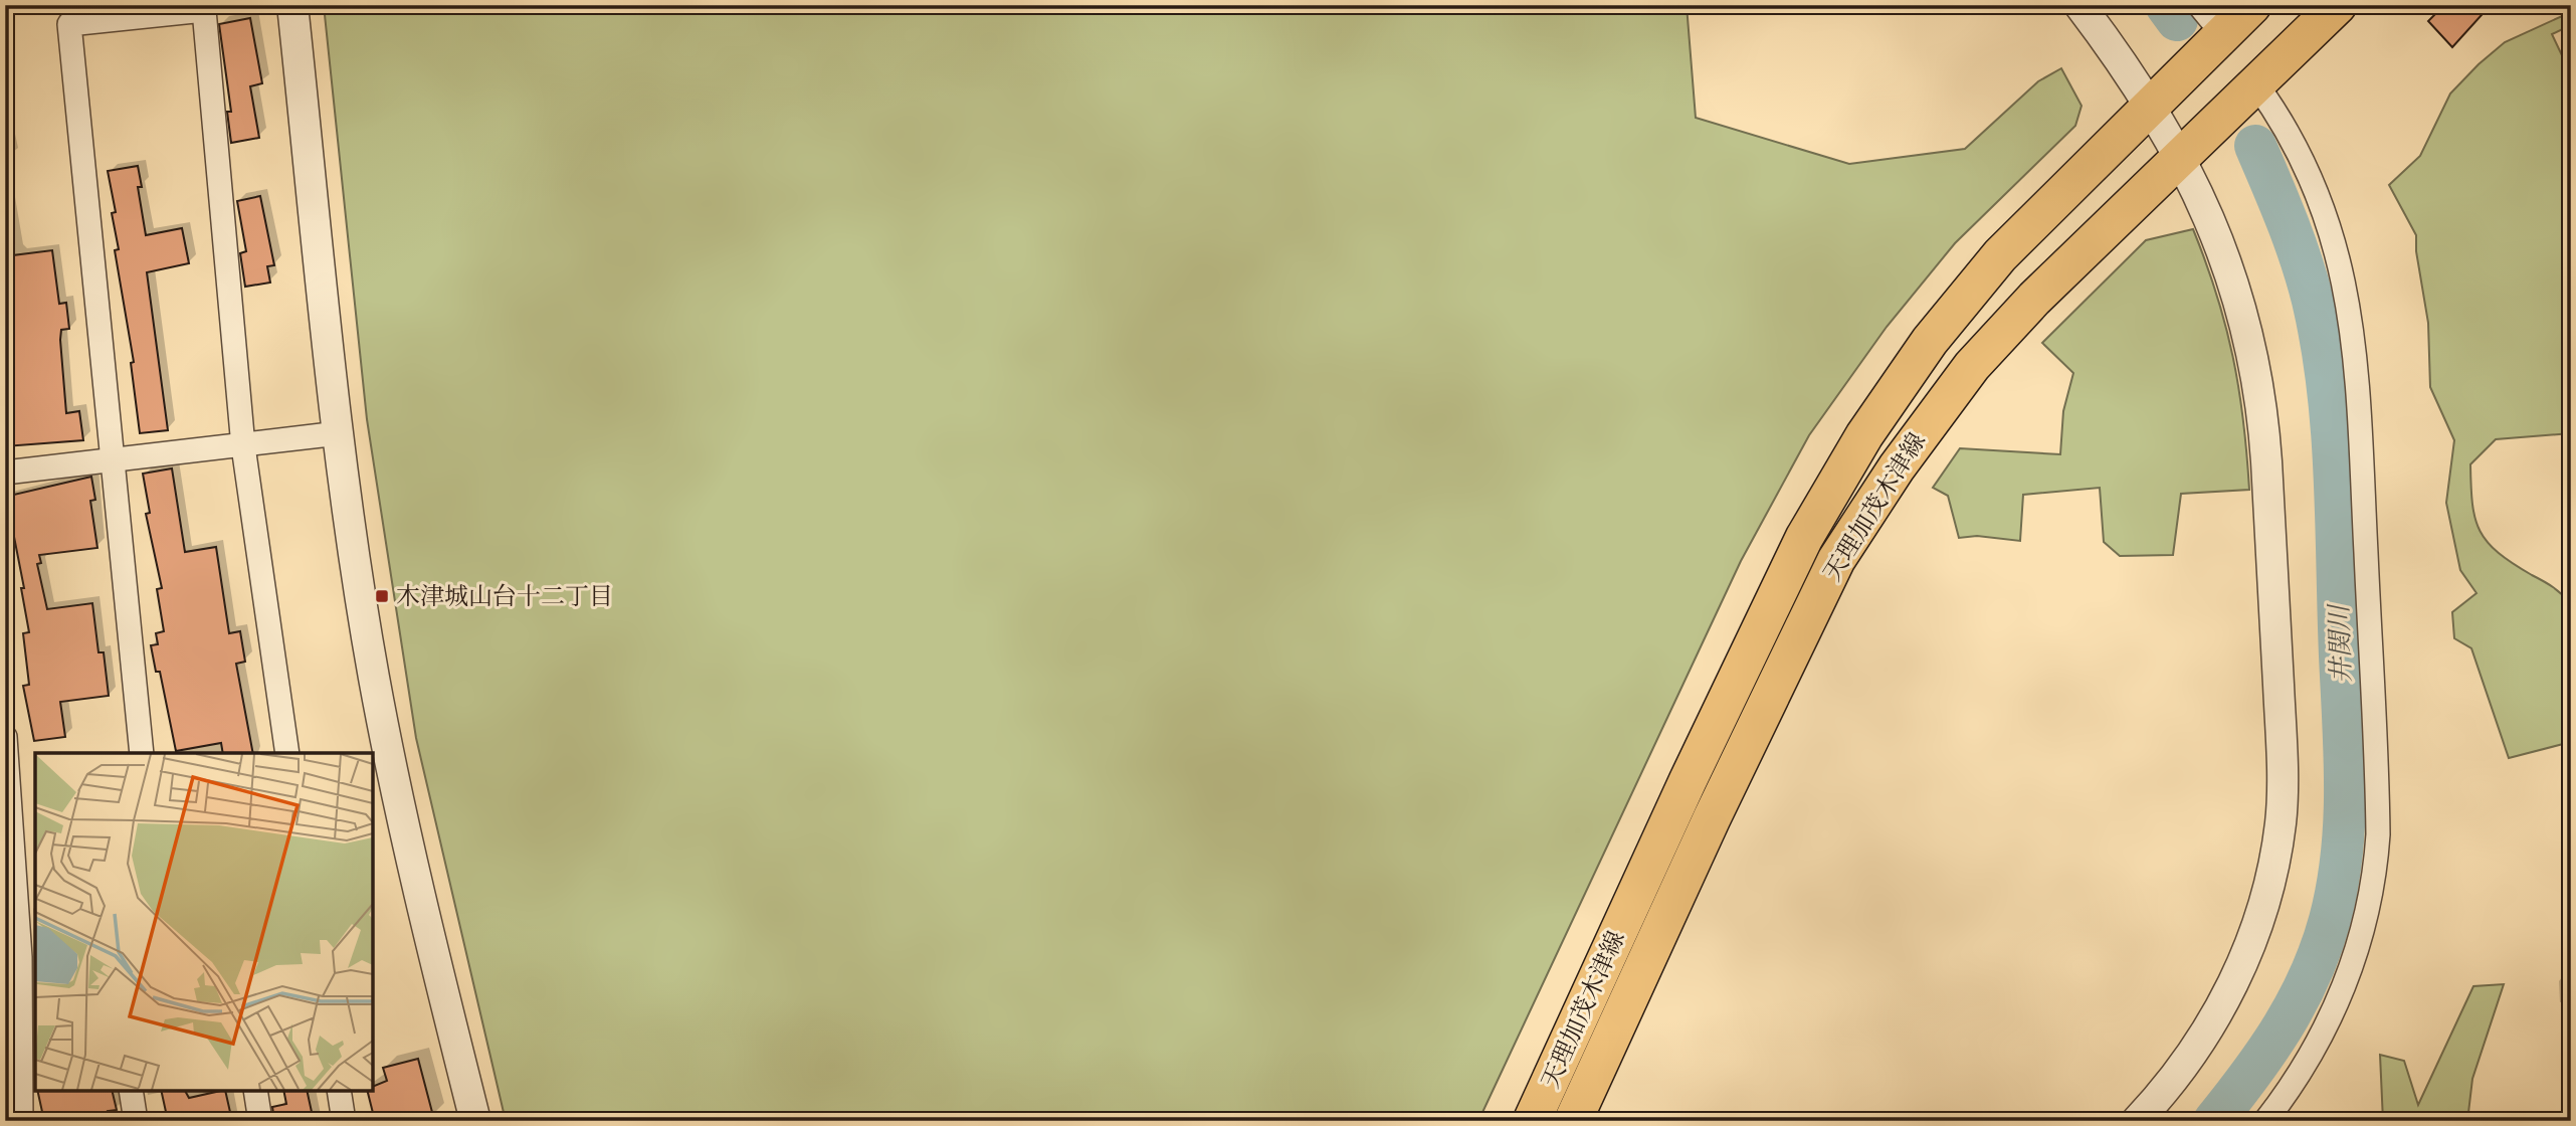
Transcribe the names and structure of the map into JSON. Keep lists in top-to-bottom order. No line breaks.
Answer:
{"streets":{"main road":["天理加茂木津線"]},"water":["井関川"],"places":{"transit":["木津城山台十二丁目"]}}
